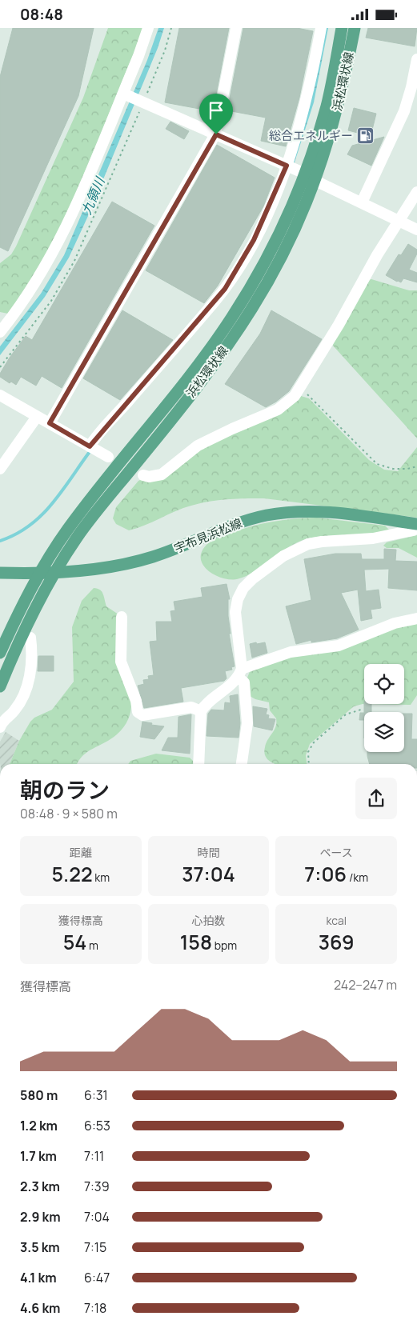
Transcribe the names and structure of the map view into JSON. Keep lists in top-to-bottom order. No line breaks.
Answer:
{"streets":{"main road":["浜松環状線","宇布見浜松線"]},"crossings":[["浜松環状線","宇布見浜松線"]],"water":["九領川"],"places":{"fuel station":["総合エネルギー"]},"page":{"status":"08:48","heading":["朝のラン","08:48 · 9 × 580 m"],"stats":[["距離","5.22 km"],["時間","37:04"],["ペース","7:06 /km"],["獲得標高","54 m"],["心拍数","158 bpm"],["kcal","369"]],"chart":["獲得標高","242–247 m"],"list":[{"name":"580 m","note":"6:31"},{"name":"1.2 km","note":"6:53"},{"name":"1.7 km","note":"7:11"},{"name":"2.3 km","note":"7:39"},{"name":"2.9 km","note":"7:04"},{"name":"3.5 km","note":"7:15"},{"name":"4.1 km","note":"6:47"},{"name":"4.6 km","note":"7:18"}]}}
